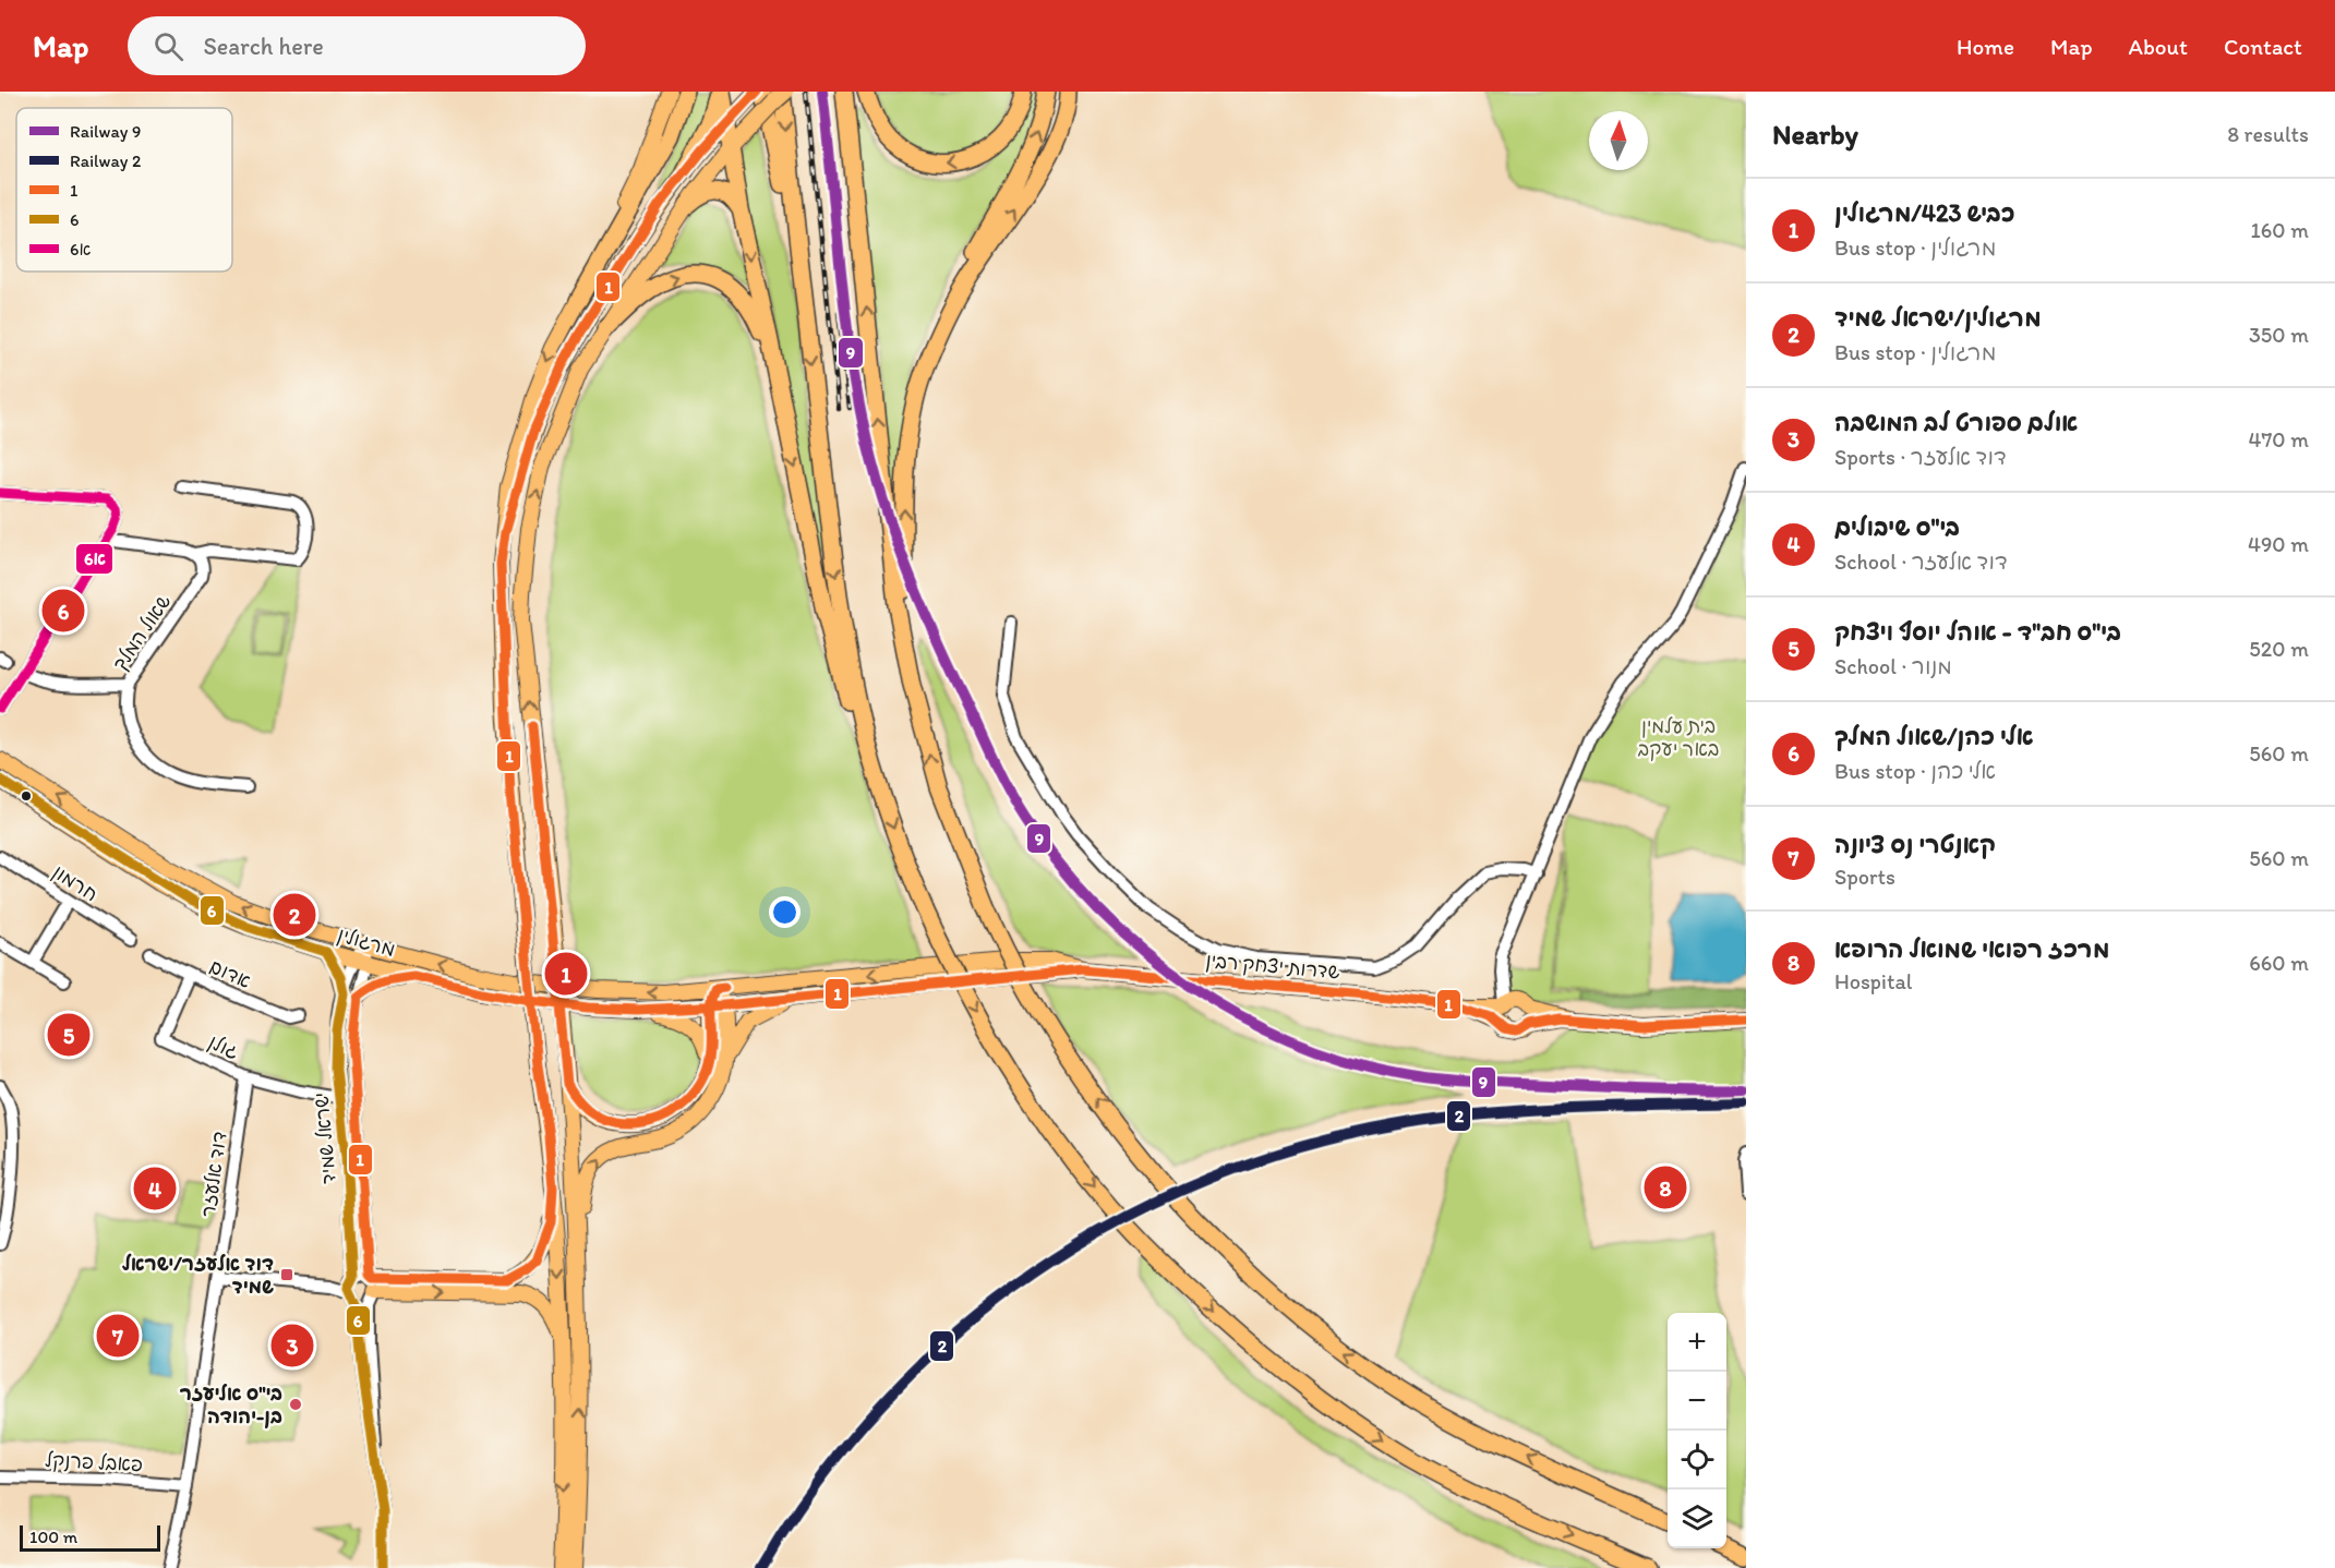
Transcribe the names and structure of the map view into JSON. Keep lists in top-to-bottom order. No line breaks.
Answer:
{"streets":{"main road":["מרגולין","שדרות יצחק רבין"],"street":["שאול המלך","חרמון","אדום","גולן","ישראל שמיד","דוד אלעזר","פאבל פרנקל"]},"crossings":[["מרגולין","שדרות יצחק רבין"],["מרגולין","ישראל שמיד"],["אדום","גולן"],["גולן","ישראל שמיד"],["גולן","דוד אלעזר"],["דוד אלעזר","פאבל פרנקל"]],"parks":["בית עלמין באר יעקב"],"places":{"transit":["דוד אלעזר/ישראל שמיד"],"other":["בי\"ס אליעזר בן-יהודה"]},"lines":["rail line 9","transit line 1","transit line 6א","transit line 6","rail line 2"],"legend":["Railway 9","Railway 2","1","6","6א"],"scale_bar":"100 m","north":"top","page":{"header":"Map","search":"Search here","nav":["Home","Map","About","Contact"],"heading":["Nearby","8 results"],"list":[{"mark":"1","name":"כביש 423/מרגולין","note":"Bus stop · מרגולין","value":"160 m"},{"mark":"2","name":"מרגולין/ישראל שמיד","note":"Bus stop · מרגולין","value":"350 m"},{"mark":"3","name":"אולם ספורט לב המושבה","note":"Sports · דוד אלעזר","value":"470 m"},{"mark":"4","name":"בי\"ס שיבולים","note":"School · דוד אלעזר","value":"490 m"},{"mark":"5","name":"בי\"ס חב\"ד - אוהל יוסף ויצחק","note":"School · מנור","value":"520 m"},{"mark":"6","name":"אלי כהן/שאול המלך","note":"Bus stop · אלי כהן","value":"560 m"},{"mark":"7","name":"קאנטרי נס ציונה","note":"Sports","value":"560 m"},{"mark":"8","name":"מרכז רפואי שמואל הרופא","note":"Hospital","value":"660 m"}],"pins":["6","2","1","5","8","4","7","3"],"map_buttons":["+","−"],"scale":"100 m"}}
